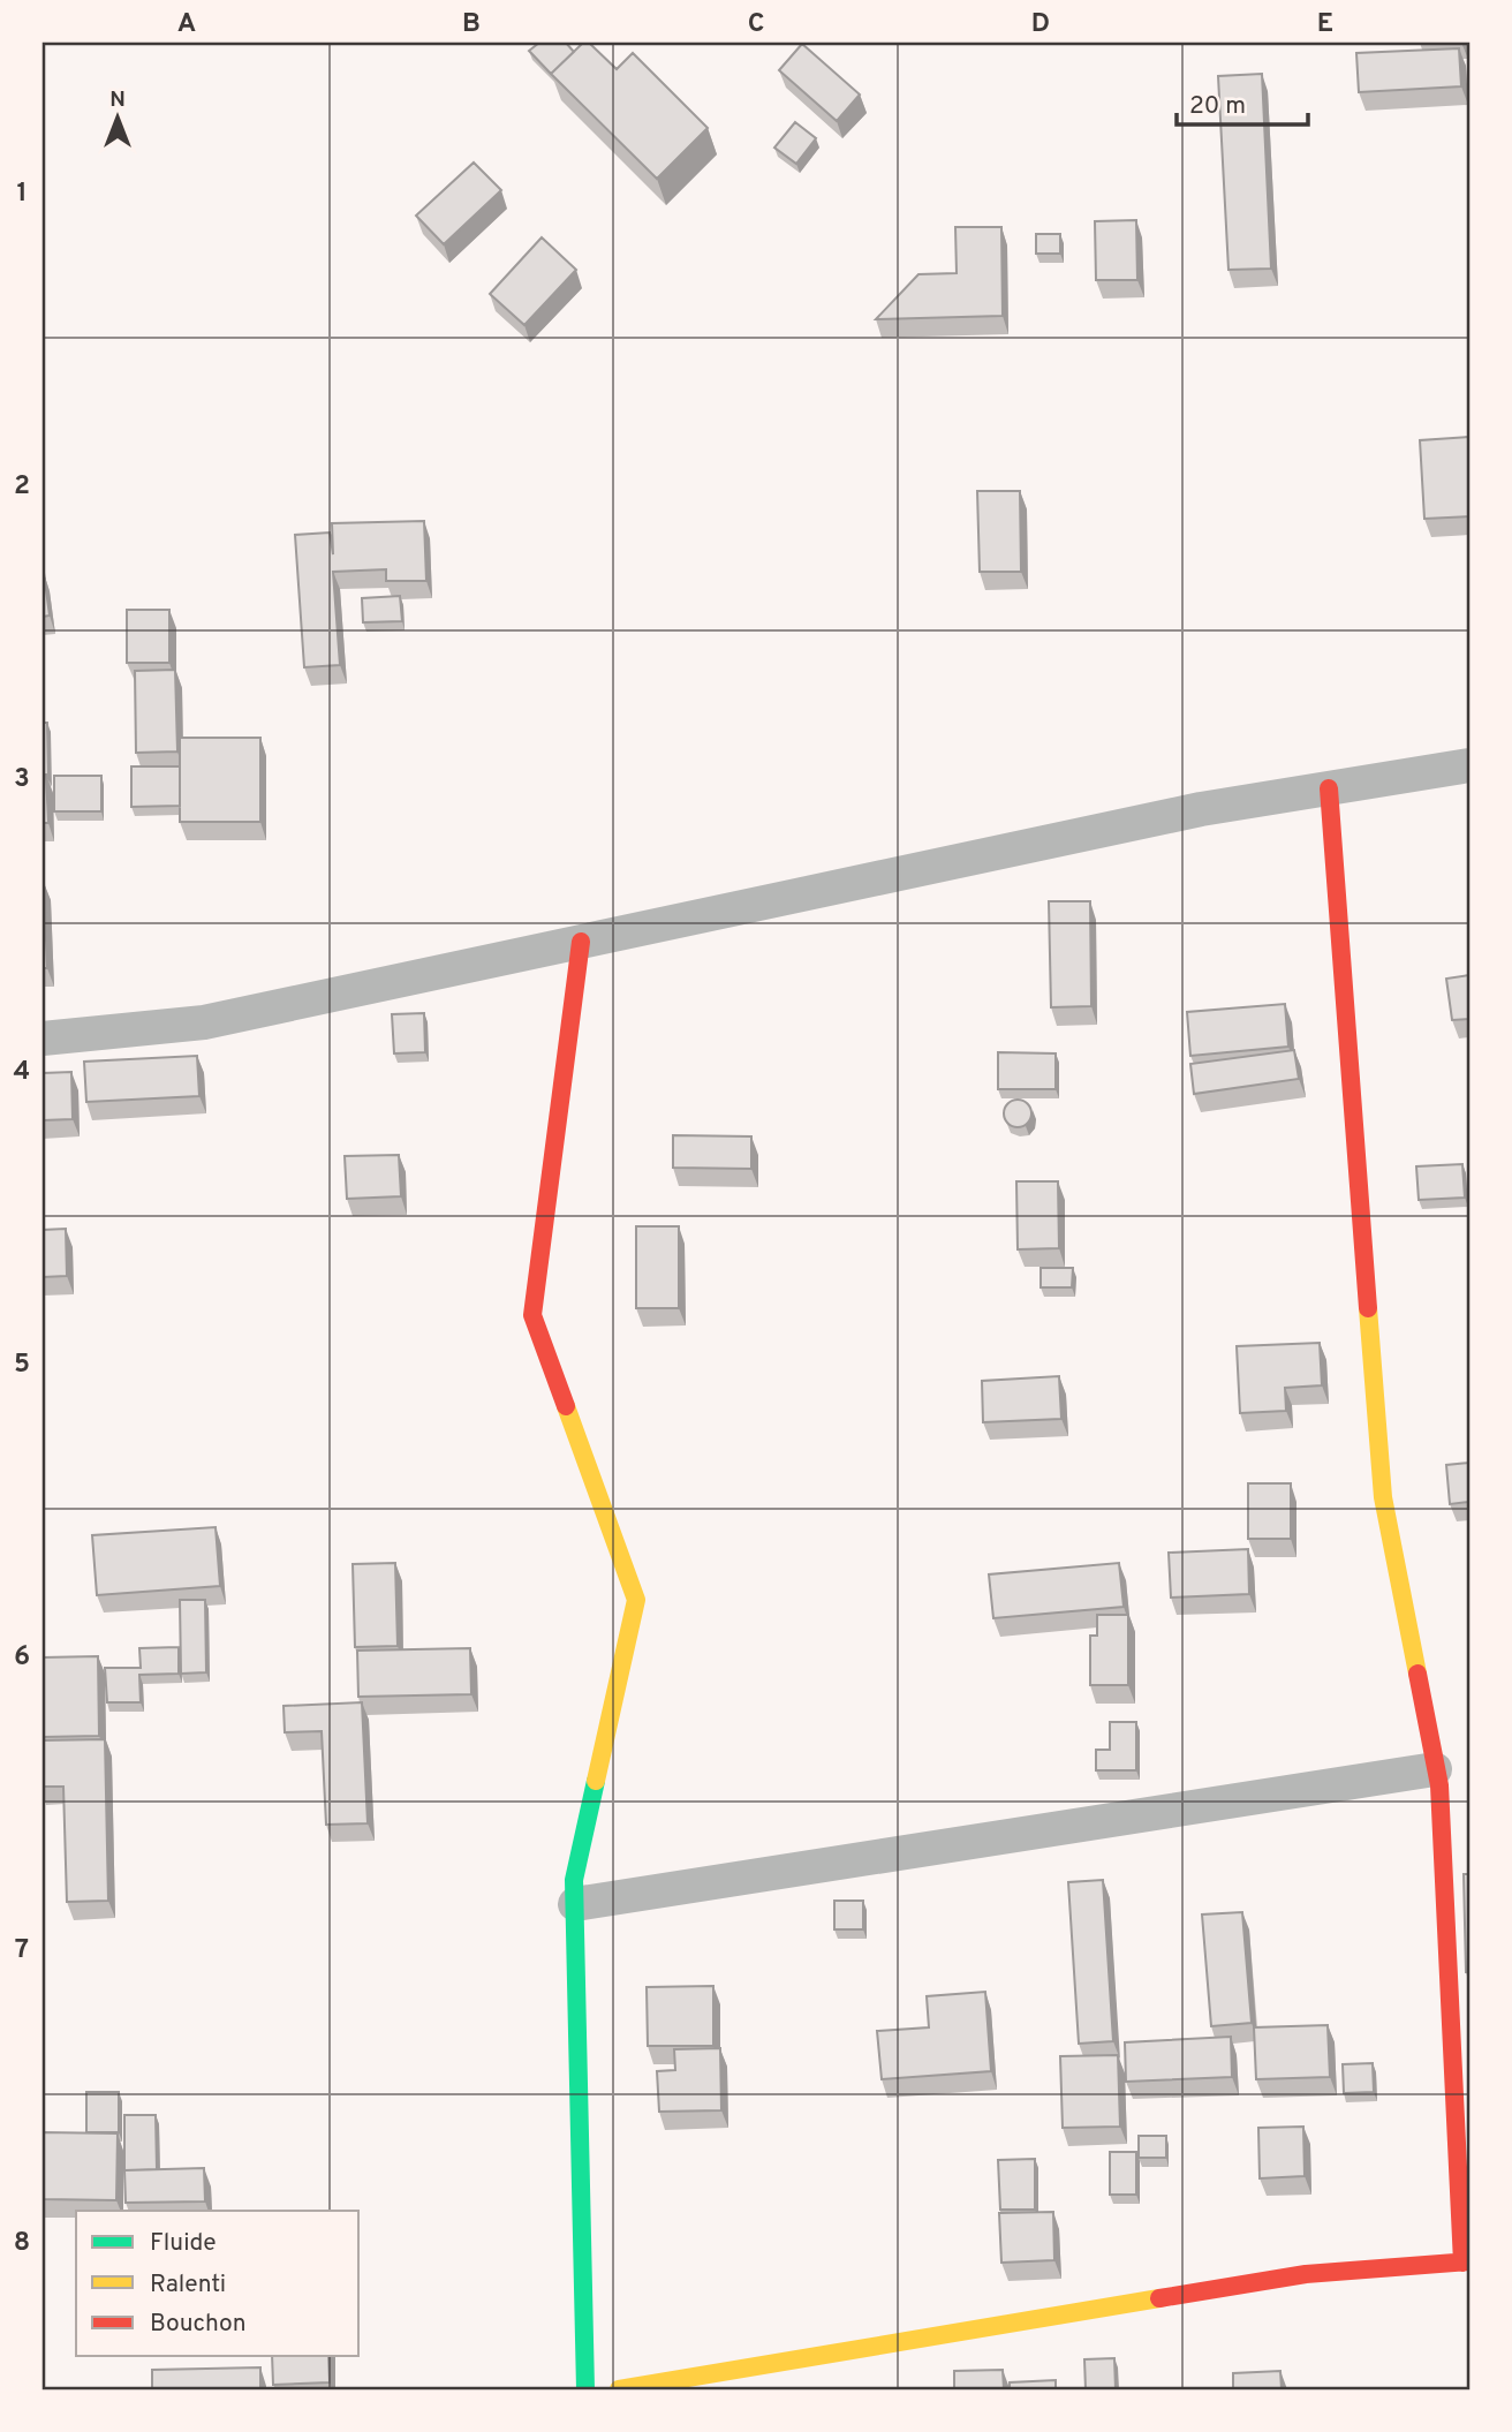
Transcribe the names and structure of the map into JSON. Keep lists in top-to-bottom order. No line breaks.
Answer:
{"legend":["Fluide","Ralenti","Bouchon"],"scale_bar":"20 m","north":"top","grid":{"columns":["A","B","C","D","E"],"rows":["1","2","3","4","5","6","7","8"]}}
